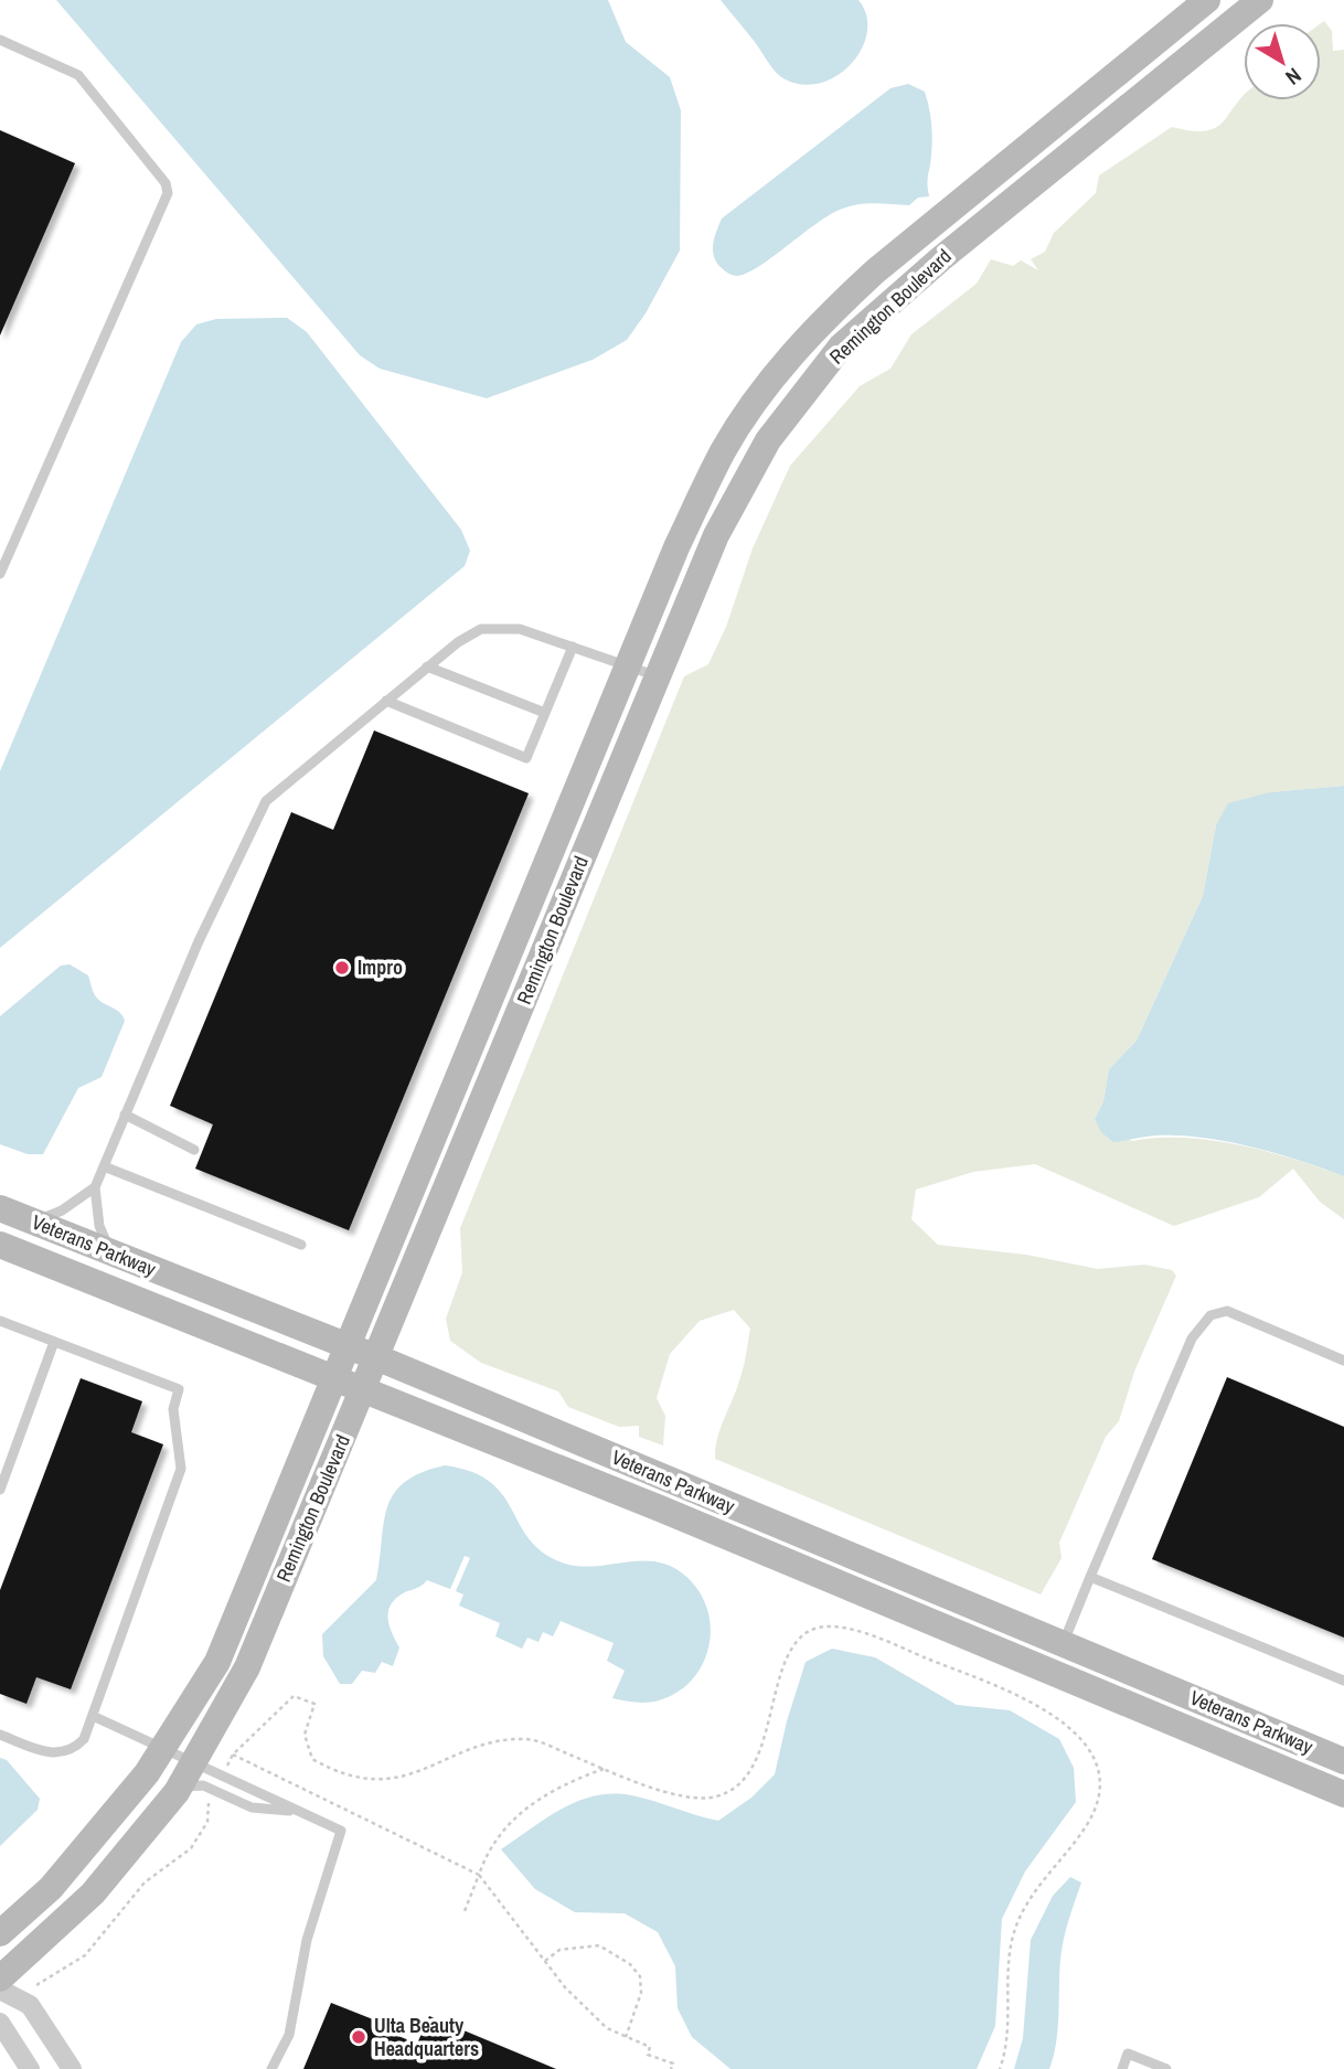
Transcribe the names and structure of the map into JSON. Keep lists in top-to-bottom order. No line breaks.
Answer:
{"streets":{"street":["Remington Boulevard","Veterans Parkway"]},"crossings":[["Remington Boulevard","Veterans Parkway"]],"places":["Impro","Ulta Beauty Headquarters"],"north":"bottom right"}
